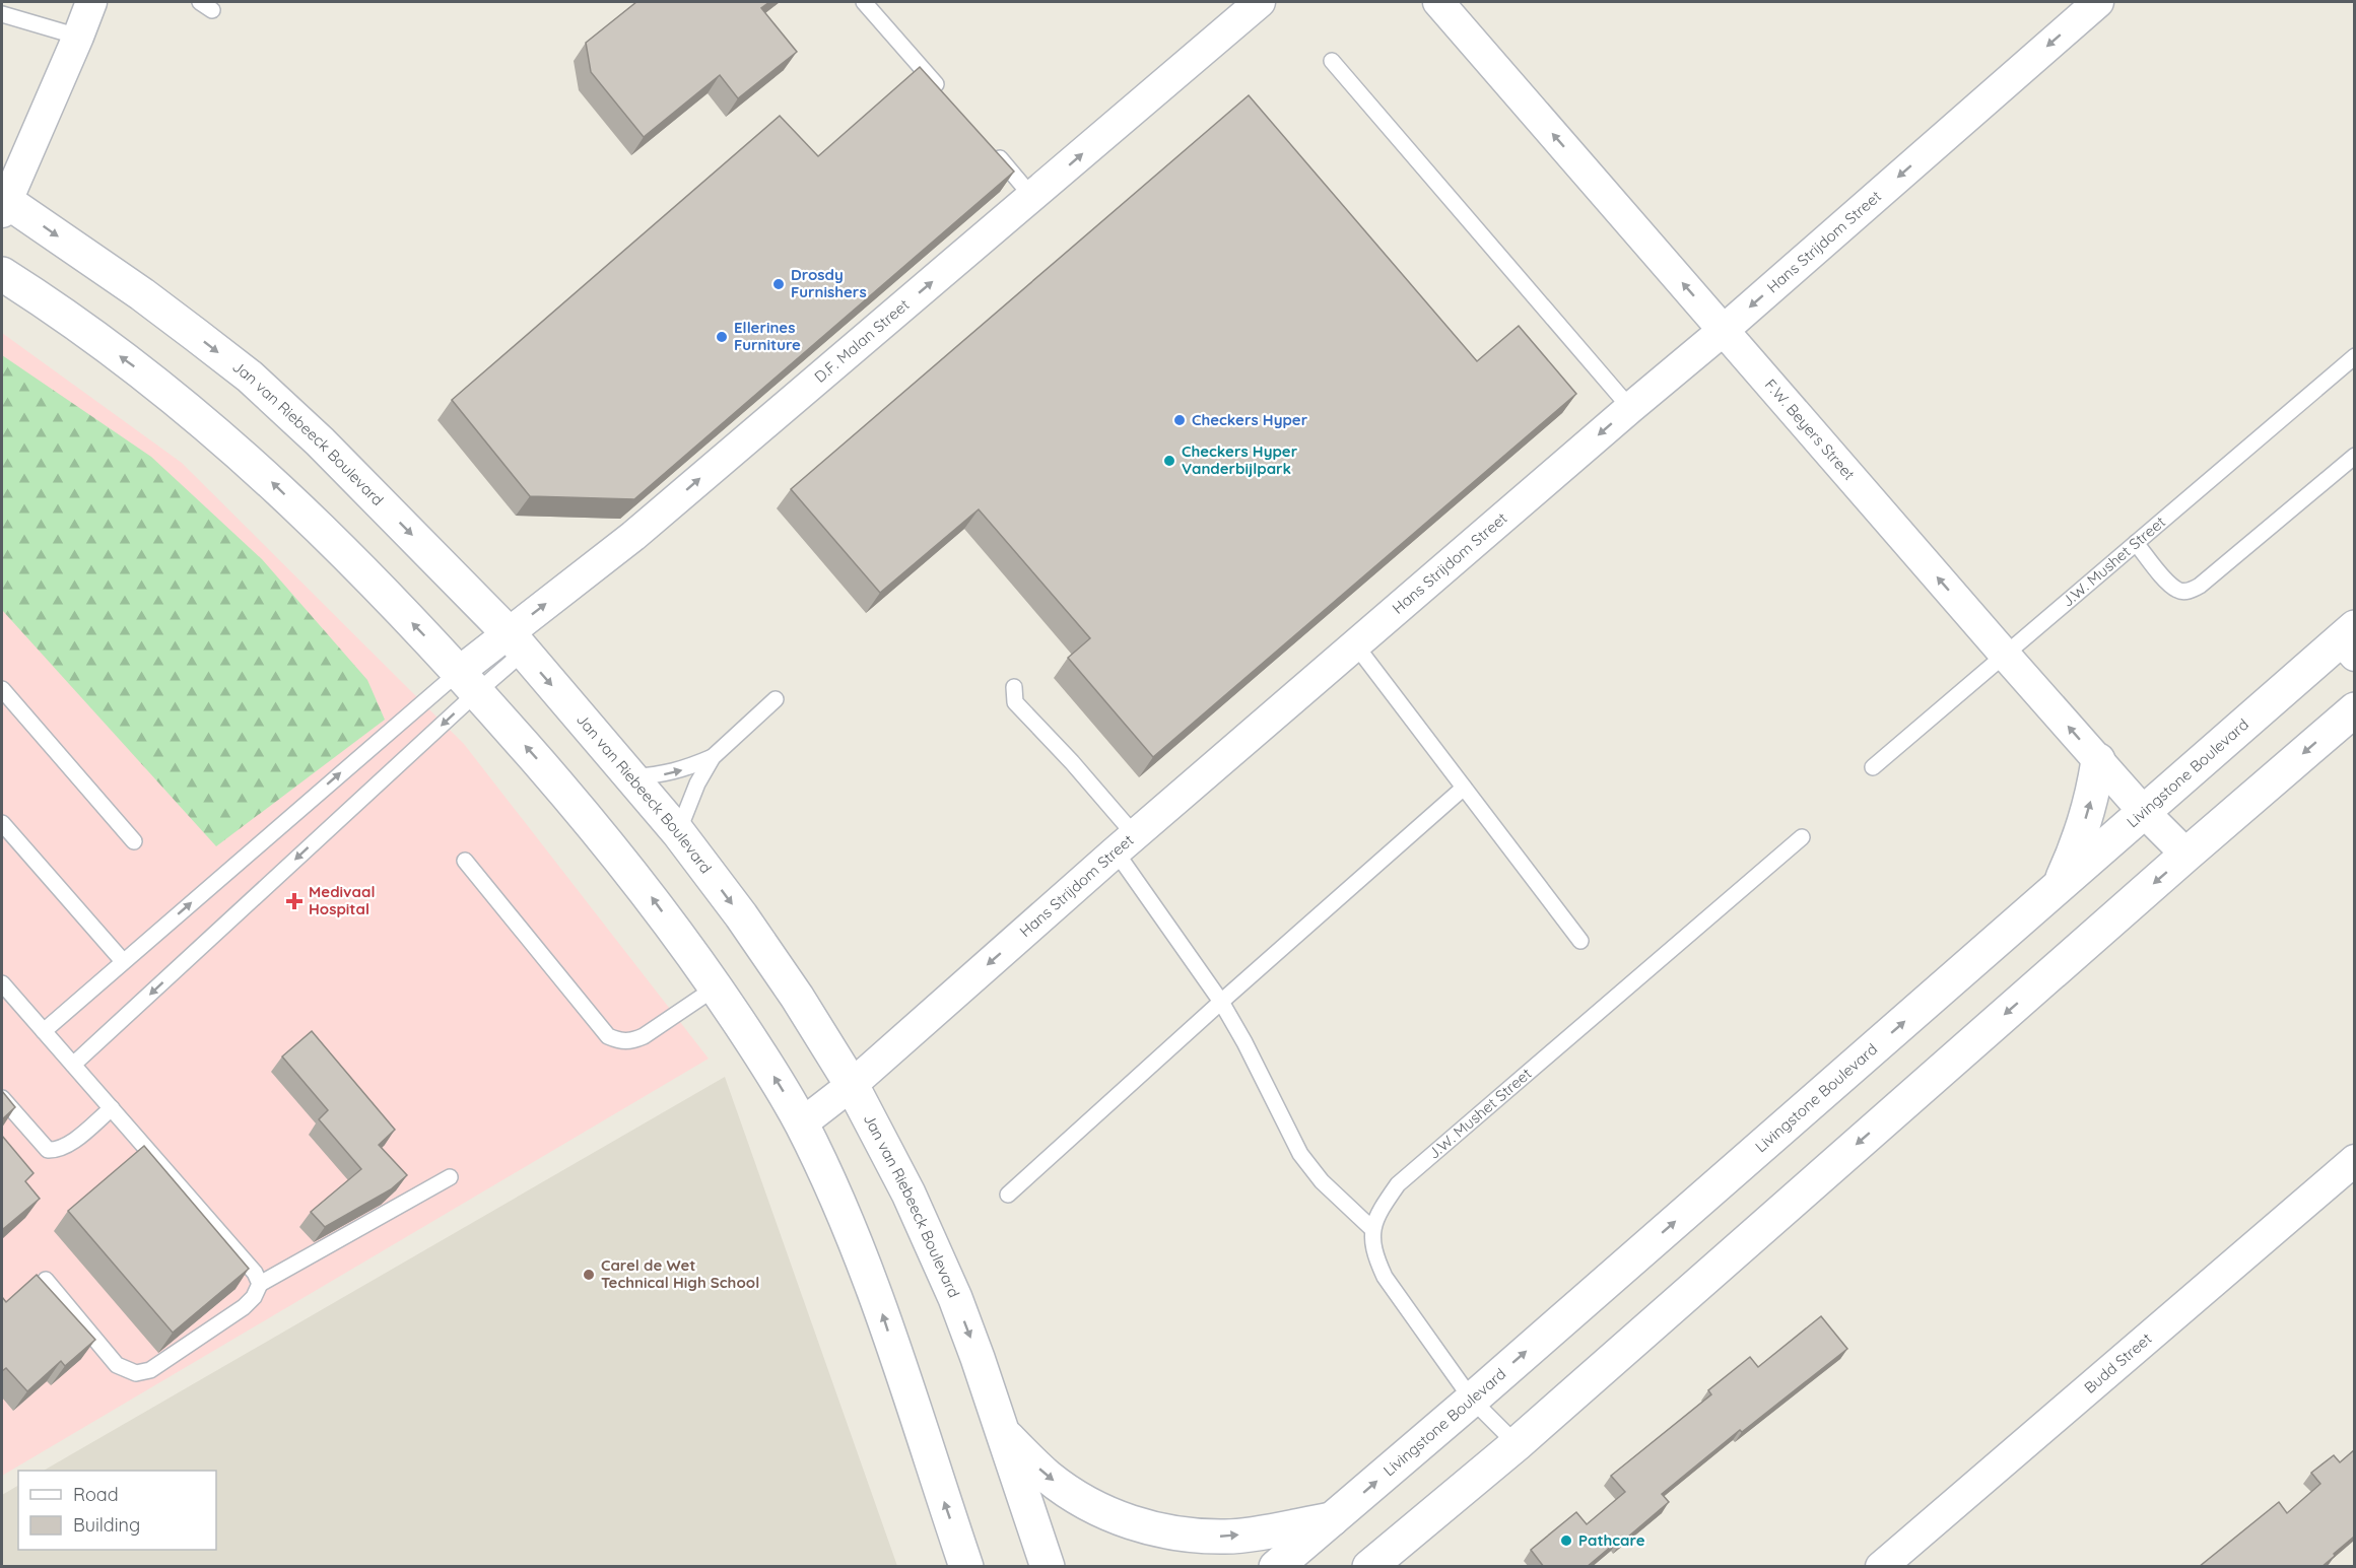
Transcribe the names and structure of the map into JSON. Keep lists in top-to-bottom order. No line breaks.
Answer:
{"streets":{"street":["Hans Strijdom Street","D.F. Malan Street","F.W. Beyers Street","Jan van Riebeeck Boulevard","Livingstone Boulevard","Budd Street"],"lane":["J.W. Mushet Street"]},"crossings":[["Hans Strijdom Street","F.W. Beyers Street"],["Hans Strijdom Street","Jan van Riebeeck Boulevard"],["D.F. Malan Street","Jan van Riebeeck Boulevard"],["F.W. Beyers Street","J.W. Mushet Street"],["F.W. Beyers Street","Livingstone Boulevard"]],"one_way":["Hans Strijdom Street","D.F. Malan Street","F.W. Beyers Street"],"places":{"other":["Drosdy Furnishers","Ellerines Furniture","Checkers Hyper","Checkers Hyper Vanderbijlpark","Carel de Wet Technical High School","Pathcare"],"health":["Medivaal Hospital"]},"legend":["Road","Building"]}
